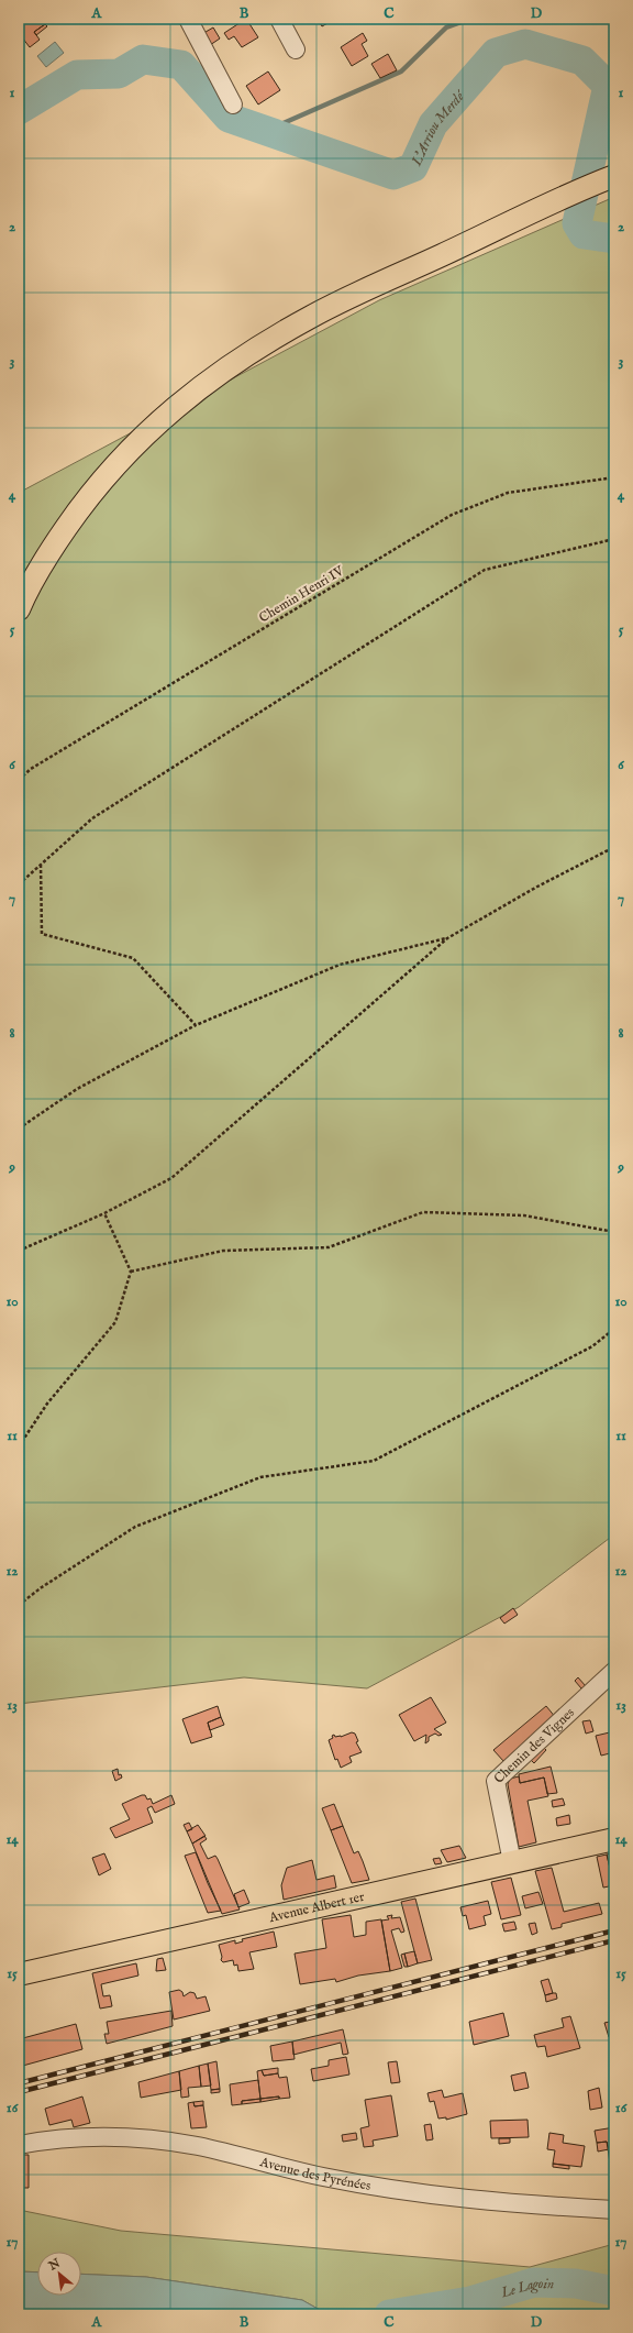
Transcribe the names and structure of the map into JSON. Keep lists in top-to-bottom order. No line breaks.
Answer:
{"streets":{"main road":["Avenue Albert 1er"],"street":["Chemin des Vignes","Avenue des Pyrénées"],"path":["Chemin Henri IV"]},"crossings":[["Chemin des Vignes","Avenue Albert 1er"]],"water":["L'Arriou Merdé","Le Lagoin"],"north":"top left","grid":{"columns":["A","B","C","D"],"rows":["1","2","3","4","5","6","7","8","9","10","11","12","13","14","15","16","17"]}}
